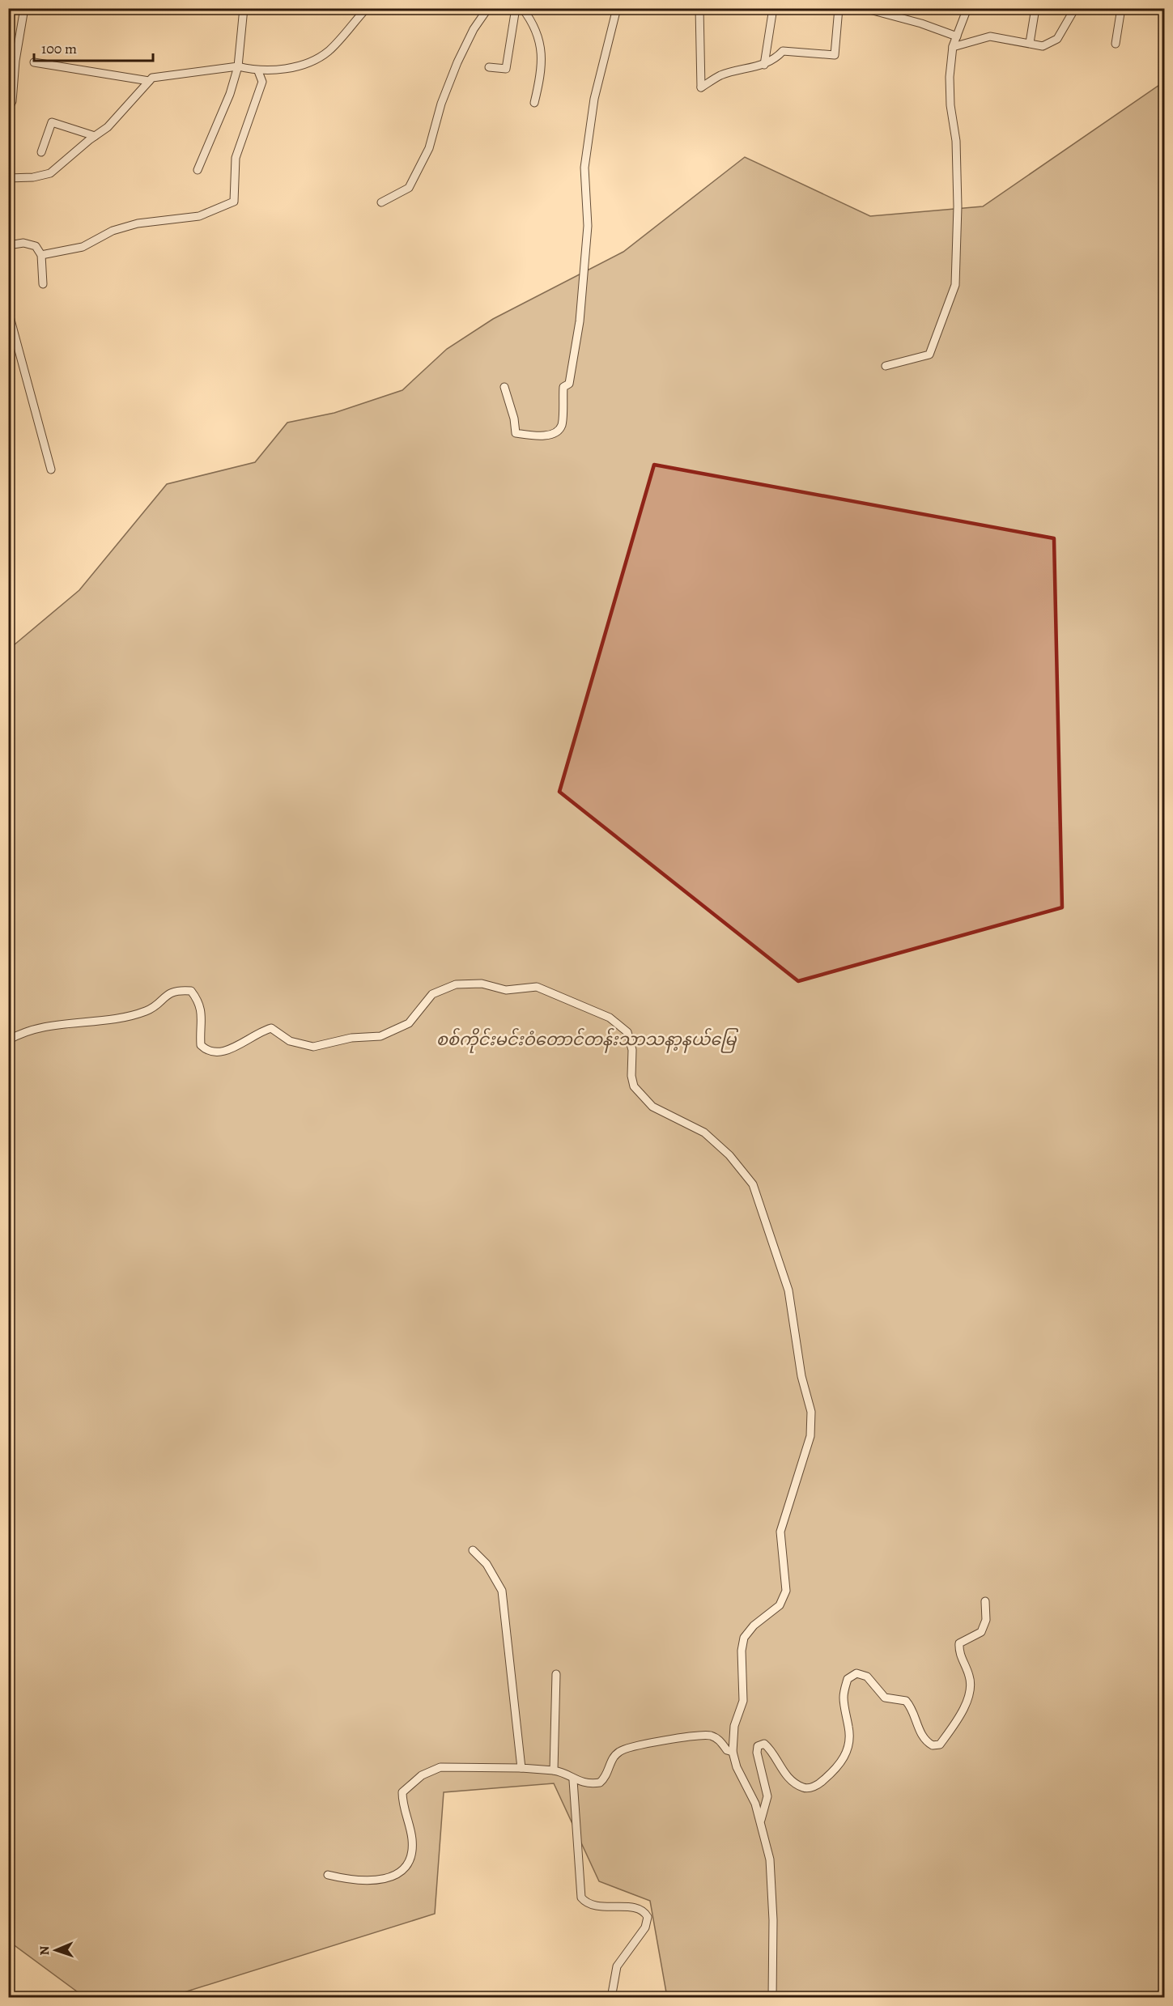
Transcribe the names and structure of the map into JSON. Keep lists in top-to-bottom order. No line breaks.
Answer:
{"parks":["စစ်ကိုင်းမင်းဝံတောင်တန်းသာသနာ့နယ်မြေ"],"scale_bar":"100 m","north":"left"}
